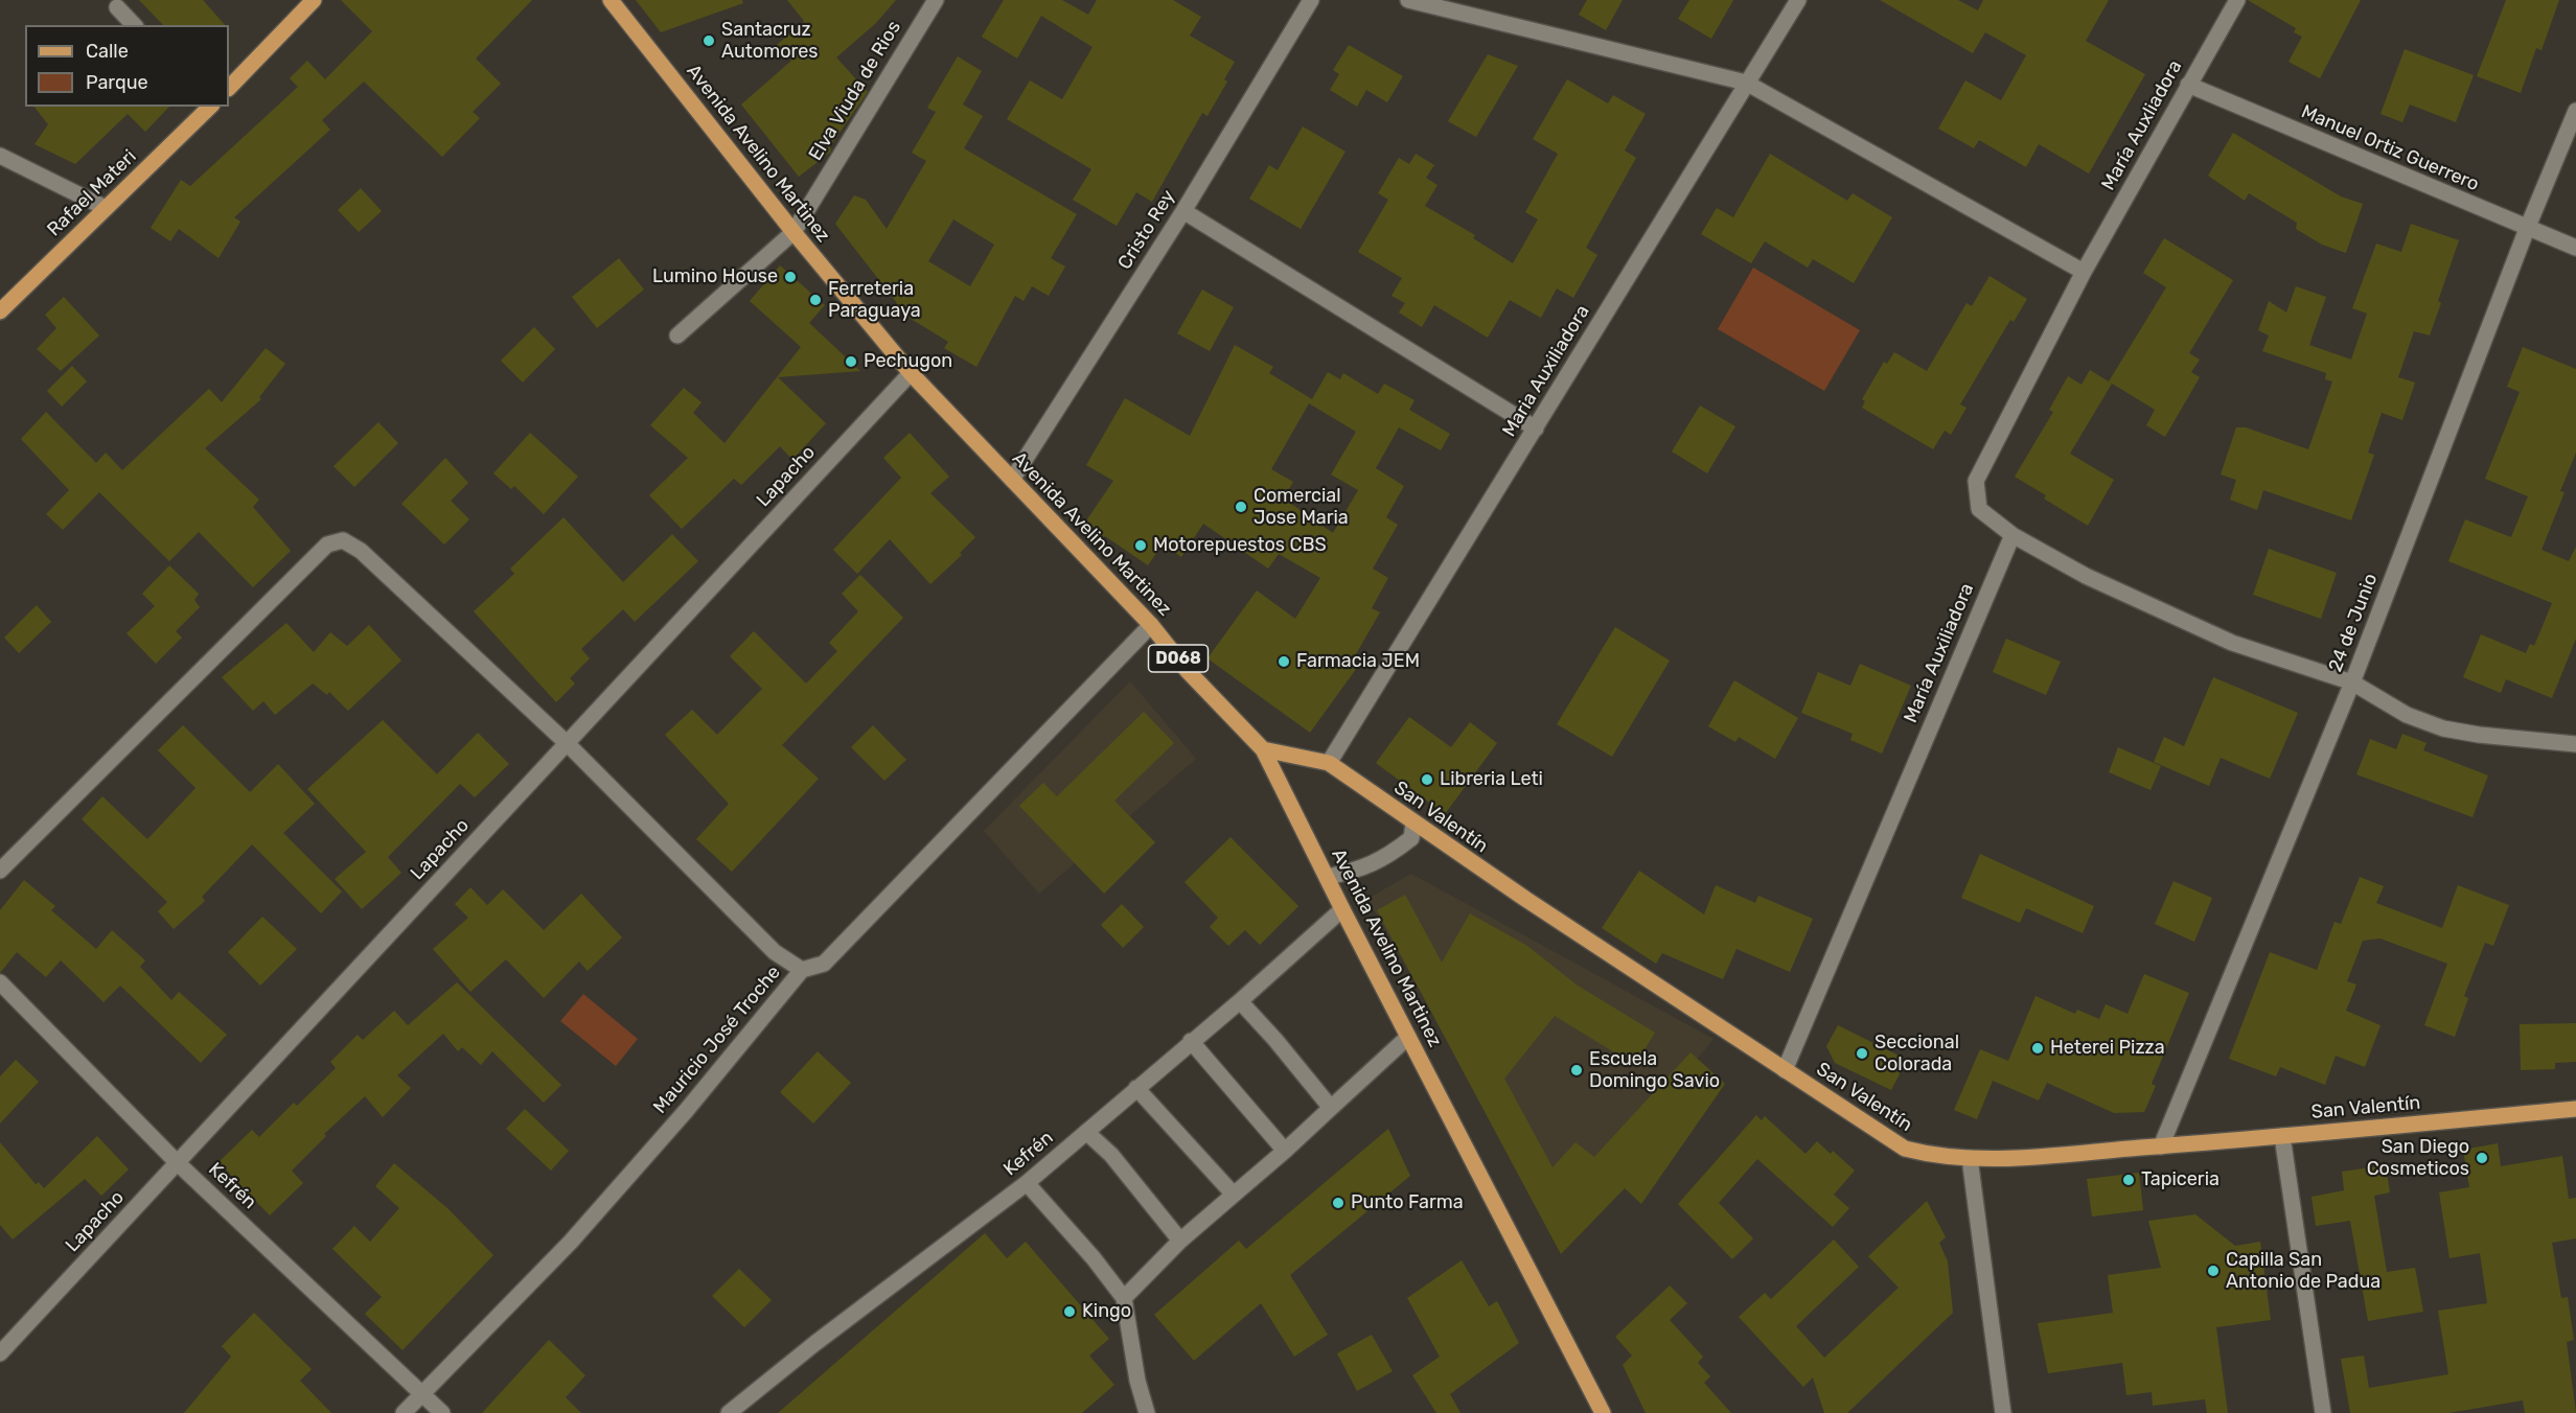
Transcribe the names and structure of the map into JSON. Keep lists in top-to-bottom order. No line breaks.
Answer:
{"streets":{"main road":["Avenida Avelino Martinez","Rafael Materi","D068","San Valentín"],"street":["Elva Viuda de Rios","María Auxliadora","Manuel Ortiz Guerrero","Cristo Rey","Maria Auxiliadora","Lapacho","24 de Junio","María Auxiliadora","Mauricio José Troche","Kefrén"]},"crossings":[["Elva Viuda de Rios","Avenida Avelino Martinez"],["María Auxliadora","Manuel Ortiz Guerrero"],["Manuel Ortiz Guerrero","24 de Junio"],["Avenida Avelino Martinez","Cristo Rey"],["Avenida Avelino Martinez","Lapacho"],["Avenida Avelino Martinez","San Valentín"],["Avenida Avelino Martinez","Mauricio José Troche"],["Avenida Avelino Martinez","Kefrén"],["Maria Auxiliadora","San Valentín"],["Lapacho","Kefrén"],["24 de Junio","San Valentín"],["María Auxiliadora","San Valentín"],["Mauricio José Troche","Kefrén"]],"places":["Santacruz Automores","Lumino House","Ferreteria Paraguaya","Pechugon","Comercial Jose Maria","Motorepuestos CBS","Farmacia JEM","Libreria Leti","Heterei Pizza","Seccional Colorada","Escuela Domingo Savio","San Diego Cosmeticos","Tapiceria","Punto Farma","Capilla San Antonio de Padua","Kingo"],"legend":["Calle","Parque"]}
